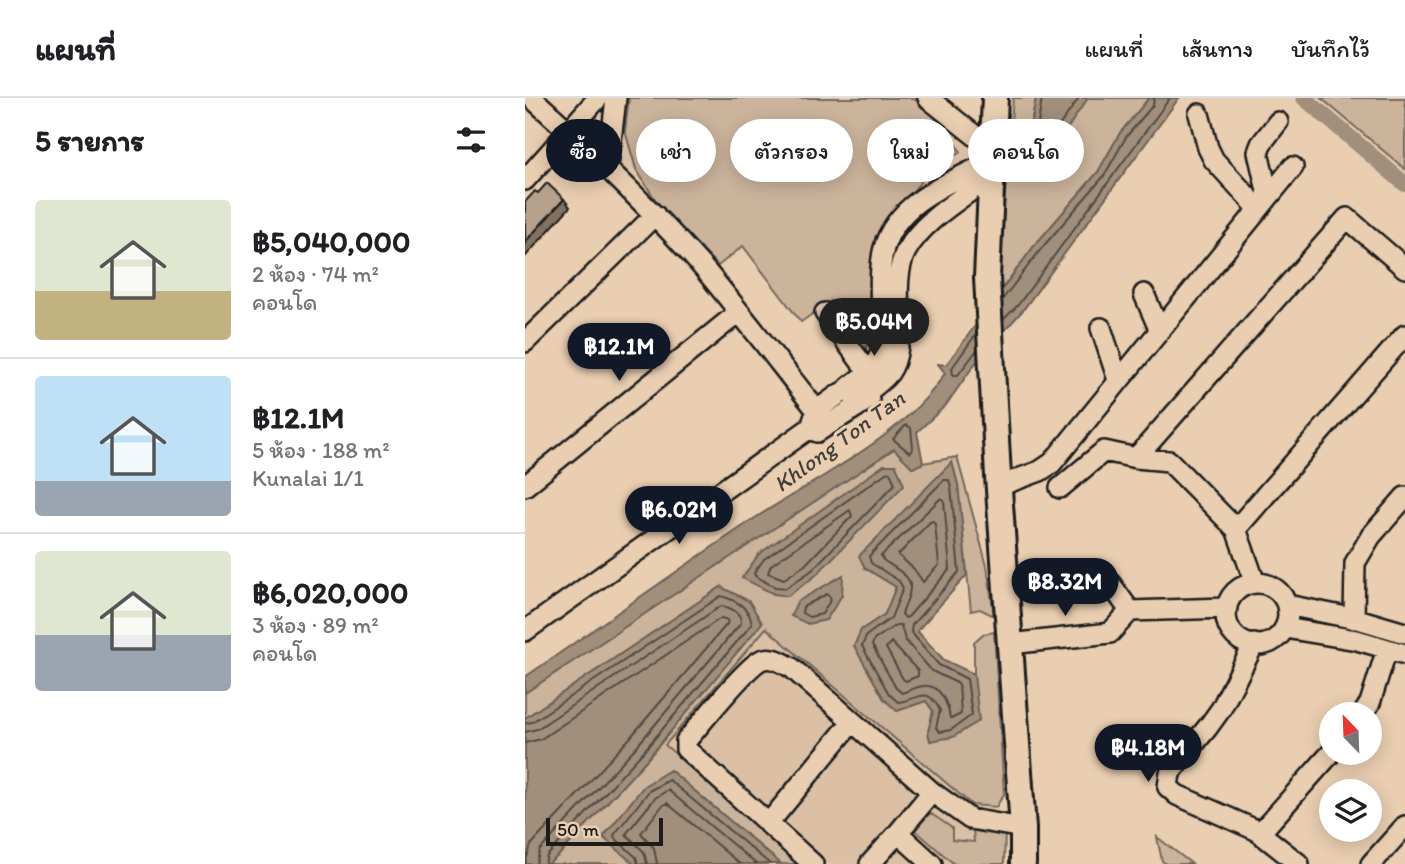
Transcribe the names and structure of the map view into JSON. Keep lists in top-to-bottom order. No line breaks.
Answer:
{"water":["Khlong Ton Tan"],"scale_bar":"50 m","north":"top left","page":{"header":"แผนที่","nav":["แผนที่","เส้นทาง","บันทึกไว้"],"heading":"5 รายการ","chip":["ซื้อ","เช่า","ตัวกรอง","ใหม่","คอนโด"],"list":[{"name":"฿5,040,000","note":"2 ห้อง · 74 m² · คอนโด"},{"name":"฿12.1M","note":"5 ห้อง · 188 m² · Kunalai 1/1"},{"name":"฿6,020,000","note":"3 ห้อง · 89 m² · คอนโด"}],"price":["฿5.04M","฿12.1M","฿6.02M","฿8.32M","฿4.18M"],"scale":"50 m"}}
